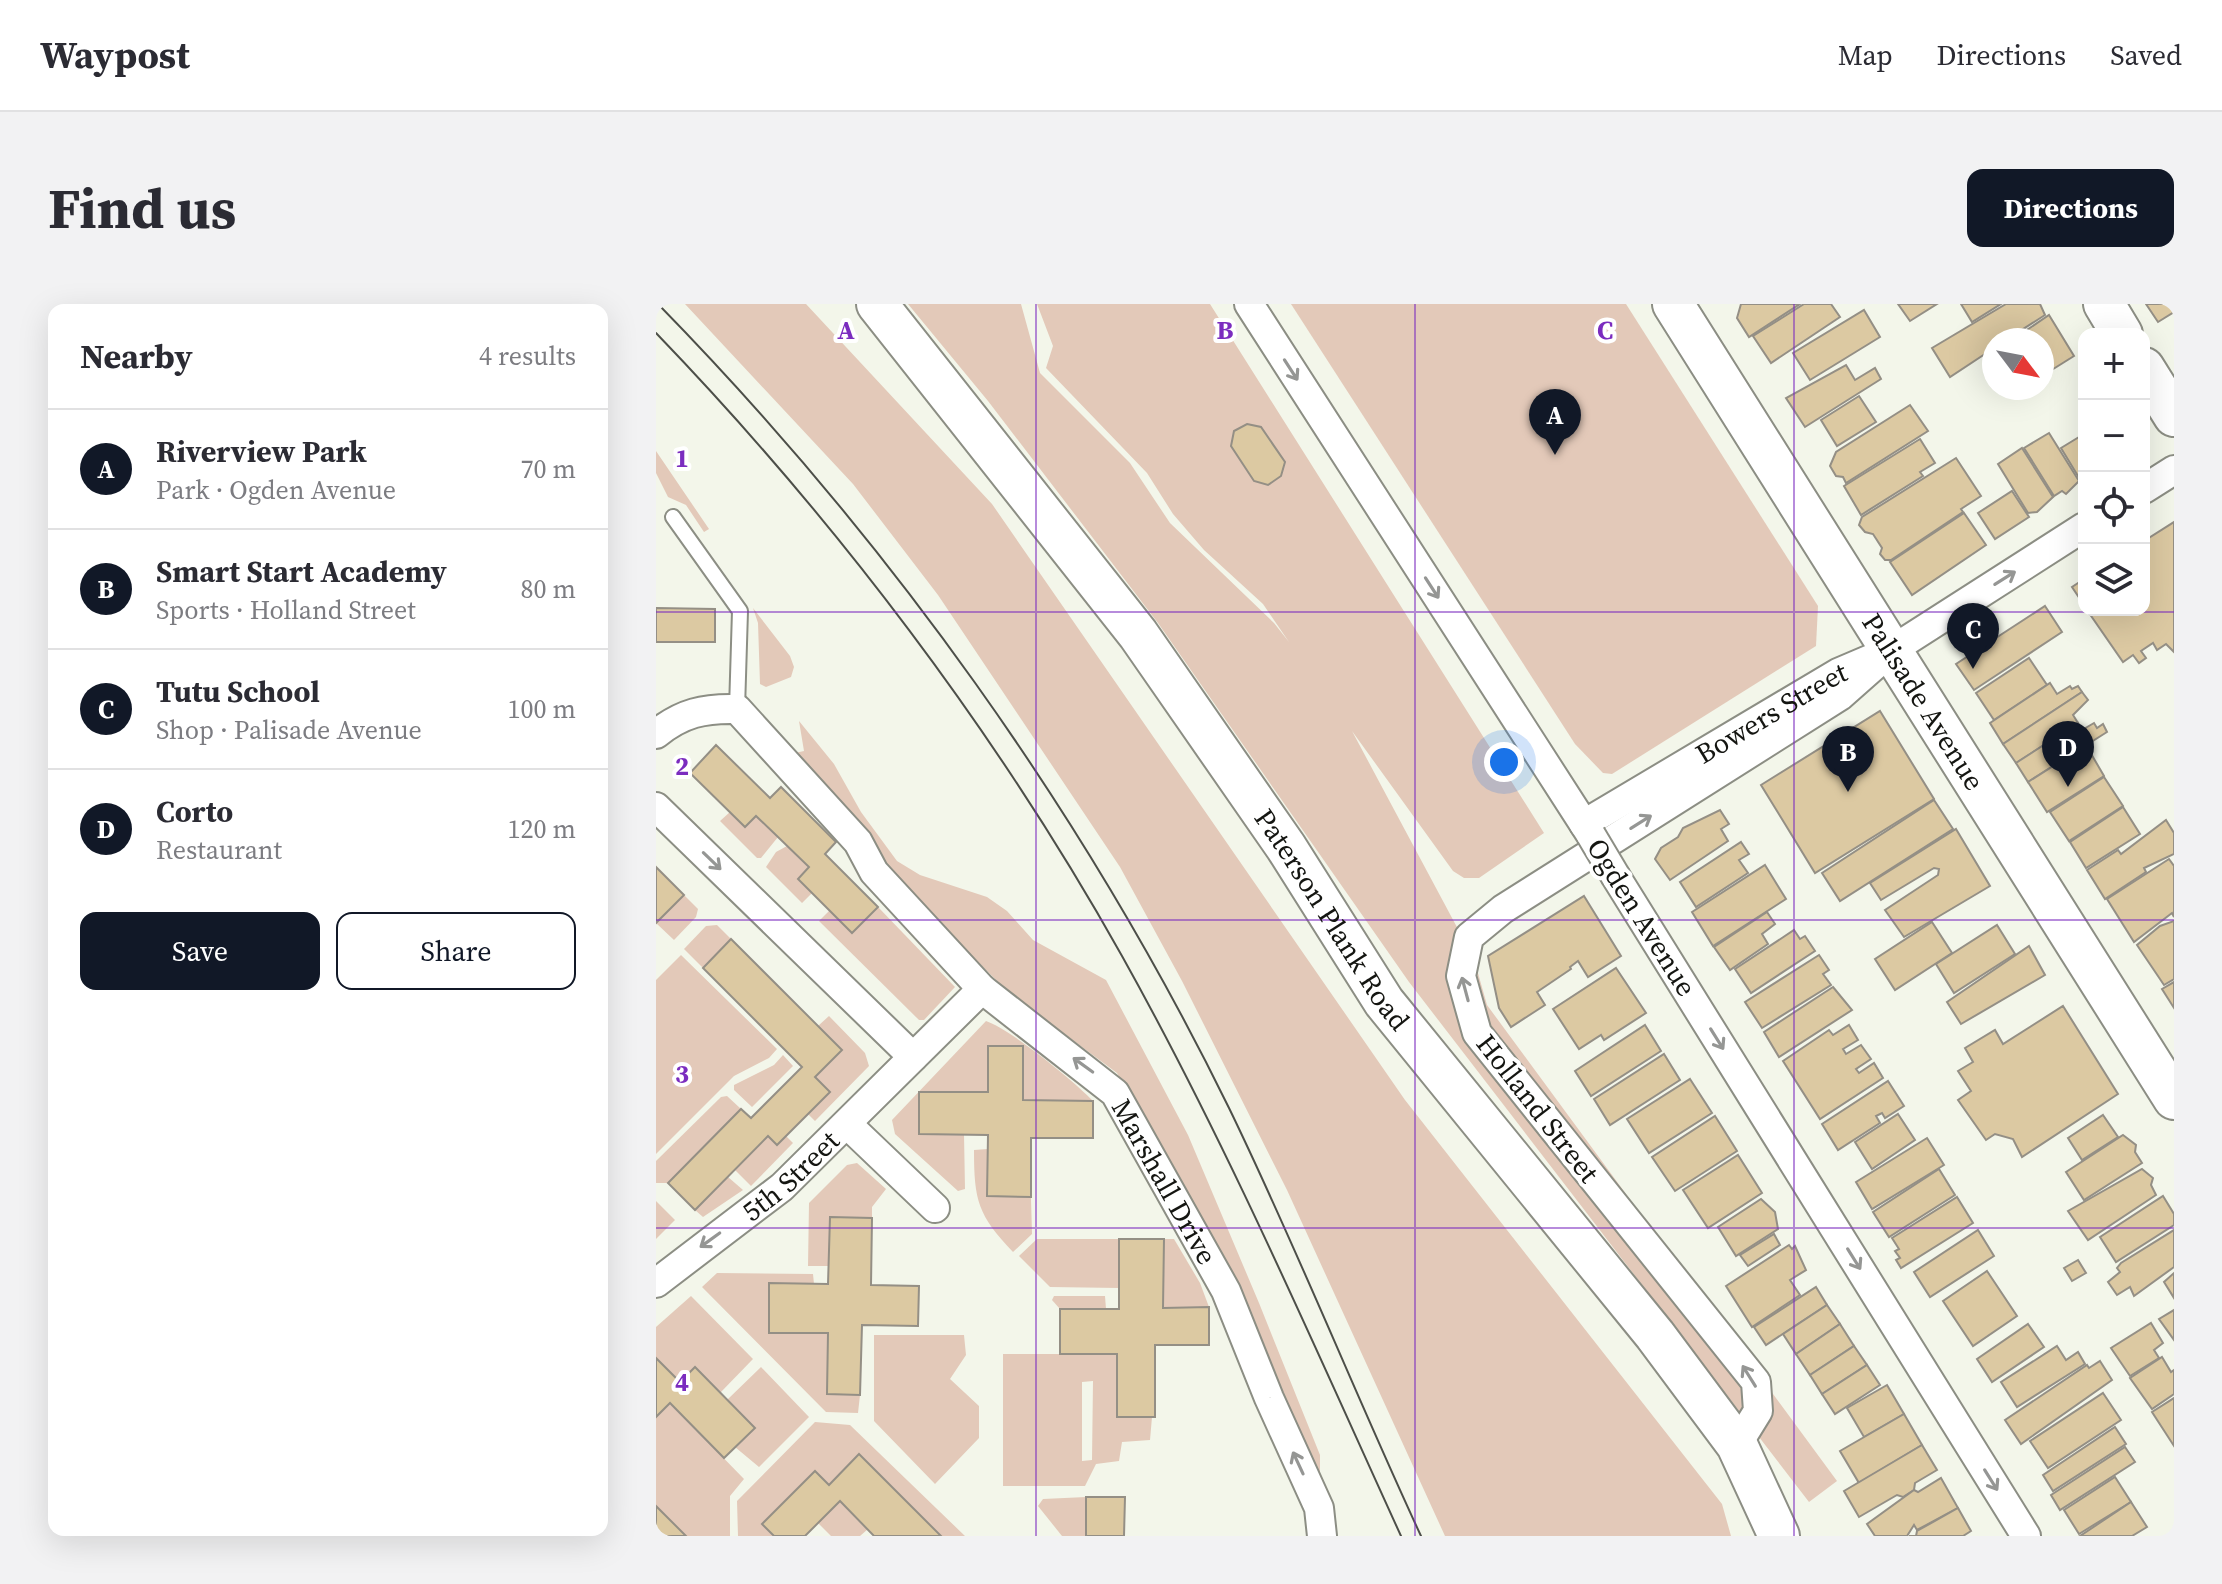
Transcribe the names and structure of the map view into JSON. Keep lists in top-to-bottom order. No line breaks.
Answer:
{"streets":{"main road":["Palisade Avenue","Paterson Plank Road"],"street":["Bowers Street","Ogden Avenue","Holland Street","5th Street","Marshall Drive"]},"crossings":[["Palisade Avenue","Bowers Street"],["Palisade Avenue","Holland Street"],["Bowers Street","Ogden Avenue"],["Bowers Street","Holland Street"],["Paterson Plank Road","Holland Street"]],"one_way":["Bowers Street","Ogden Avenue","5th Street","Marshall Drive"],"north":"bottom right","page":{"header":"Waypost","nav":["Map","Directions","Saved"],"buttons":["Directions",["Save","Share"]],"title":"Find us","heading":["Nearby","4 results"],"map_buttons":["+","−"],"pins":["A","C","D","B"],"list":[{"mark":"A","name":"Riverview Park","note":"Park · Ogden Avenue","value":"70 m"},{"mark":"B","name":"Smart Start Academy","note":"Sports · Holland Street","value":"80 m"},{"mark":"C","name":"Tutu School","note":"Shop · Palisade Avenue","value":"100 m"},{"mark":"D","name":"Corto","note":"Restaurant","value":"120 m"}]},"grid":{"columns":["A","B","C"],"rows":["1","2","3","4"]}}
